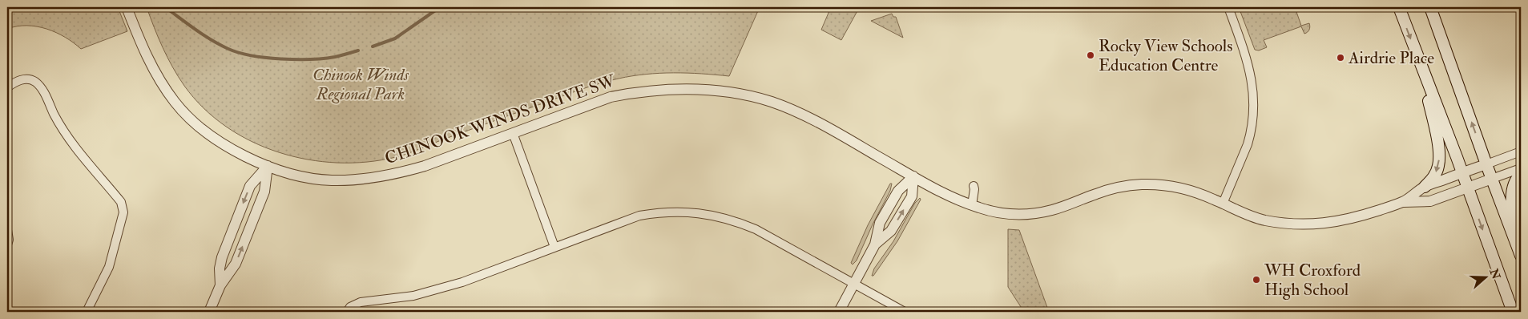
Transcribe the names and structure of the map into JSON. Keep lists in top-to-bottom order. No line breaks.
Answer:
{"streets":{"street":["CHINOOK WINDS DRIVE SW"]},"parks":["Chinook Winds Regional Park"],"places":["Rocky View Schools Education Centre","Airdrie Place","WH Croxford High School"],"north":"right"}
